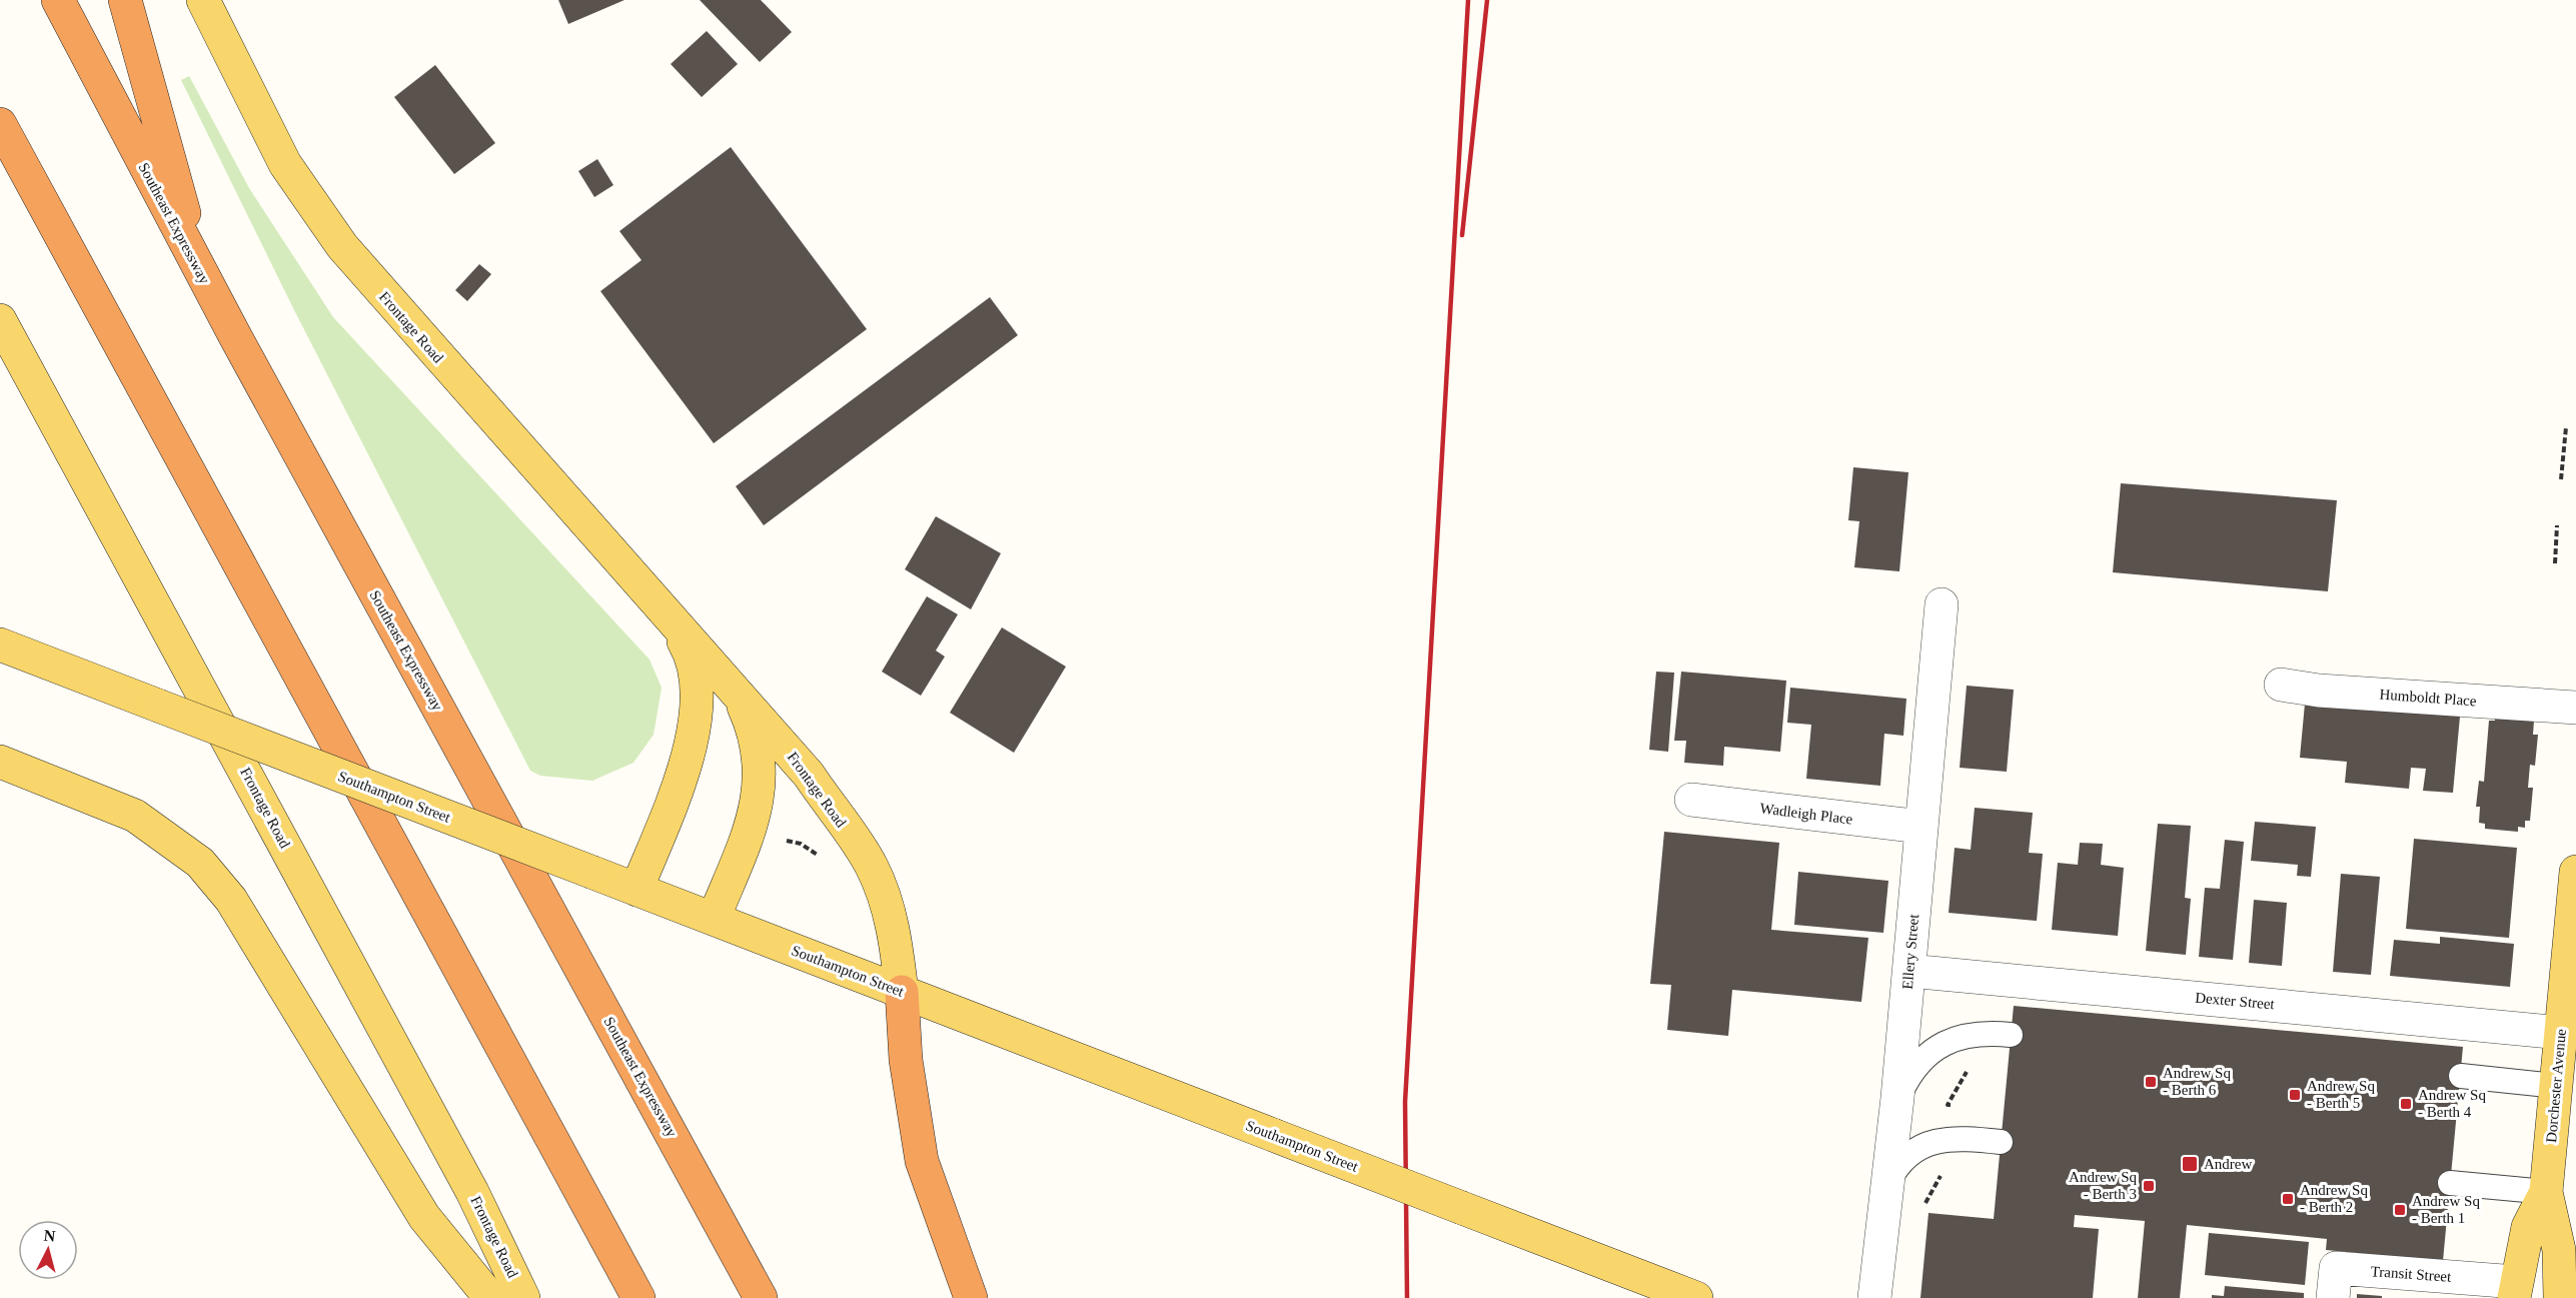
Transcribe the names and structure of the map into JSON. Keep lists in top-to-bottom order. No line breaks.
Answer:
{"streets":{"highway":["Southeast Expressway"],"main road":["Frontage Road","Southampton Street","Dorchester Avenue"],"street":["Humboldt Place","Wadleigh Place","Ellery Street","Dexter Street","Transit Street"]},"crossings":[["Frontage Road","Southampton Street"],["Wadleigh Place","Ellery Street"],["Ellery Street","Dexter Street"],["Dexter Street","Dorchester Avenue"],["Dorchester Avenue","Transit Street"]],"places":{"transit":["Andrew Sq - Berth 6","Andrew Sq - Berth 5","Andrew Sq - Berth 4","Andrew","Andrew Sq - Berth 3","Andrew Sq - Berth 2","Andrew Sq - Berth 1"]},"north":"top"}
